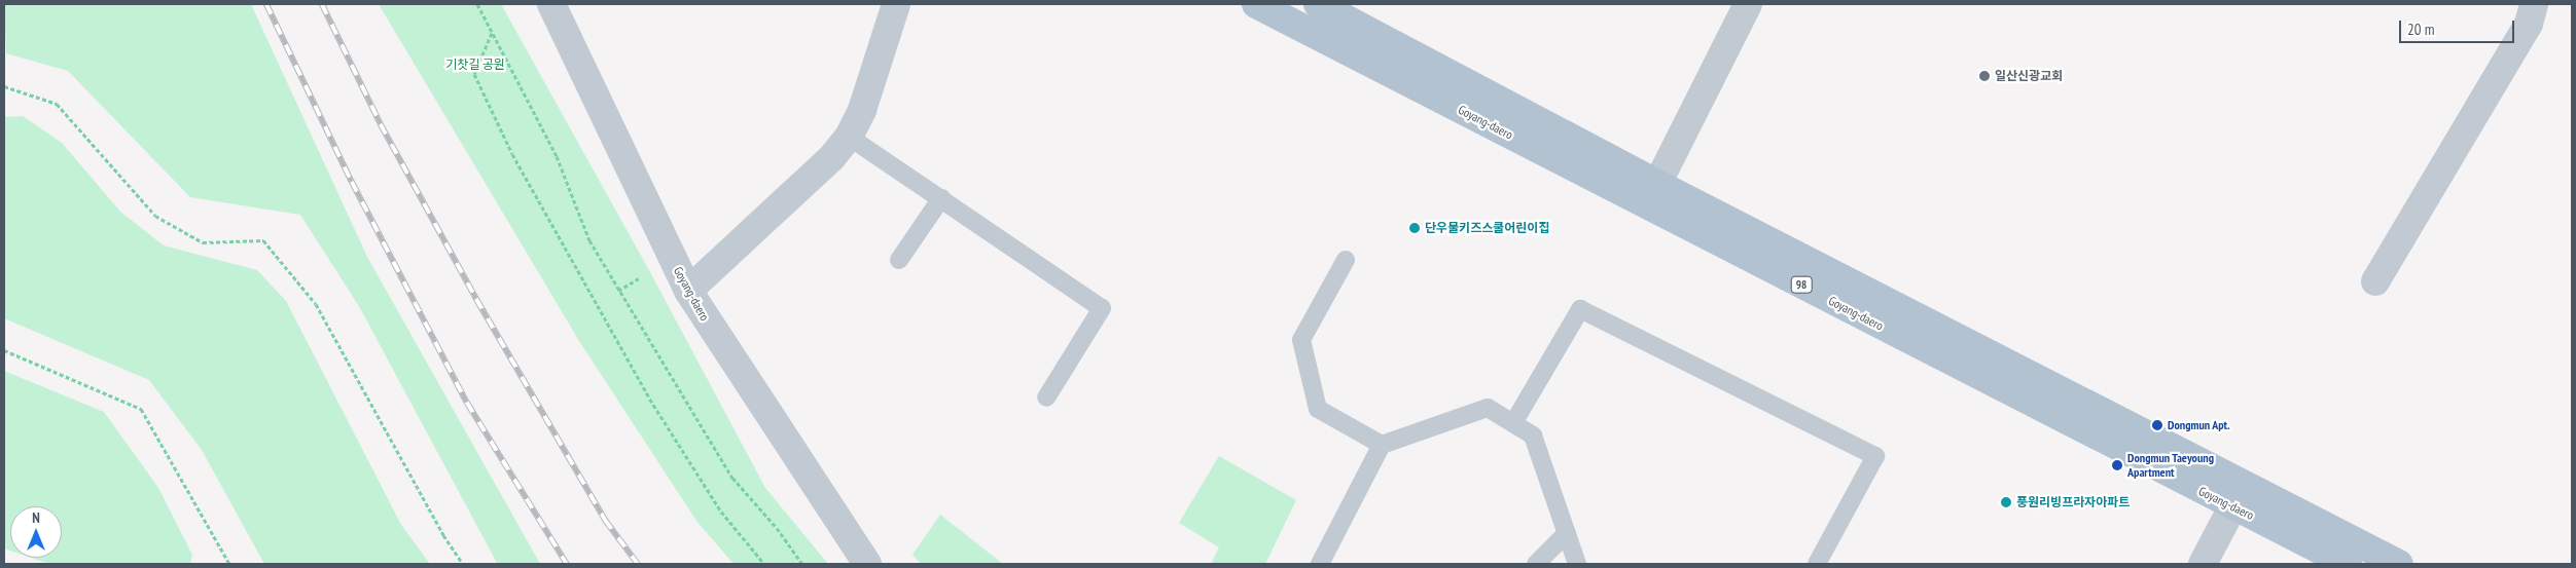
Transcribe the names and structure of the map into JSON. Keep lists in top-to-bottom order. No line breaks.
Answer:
{"streets":{"main road":["Goyang-daero","98"]},"parks":["기찻길 공원"],"places":["일산신광교회","단우물키즈스쿨어린이집","Dongmun Apt.","Dongmun Taeyoung Apartment","풍원리빙프라자아파트"],"scale_bar":"20 m","north":"top"}
